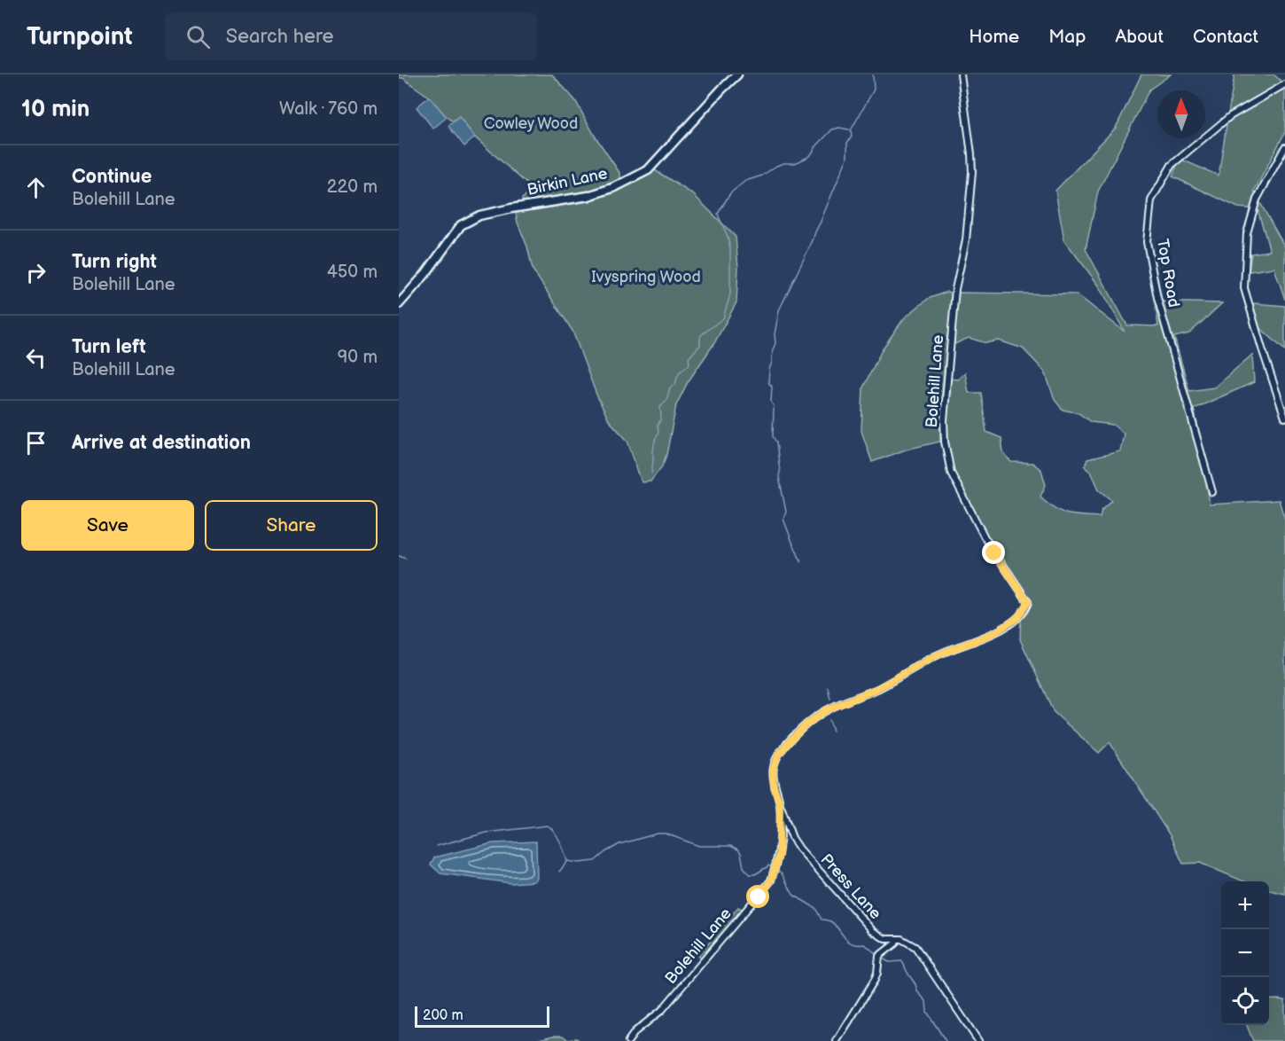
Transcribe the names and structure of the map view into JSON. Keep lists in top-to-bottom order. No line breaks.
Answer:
{"streets":{"street":["Birkin Lane","Top Road","Bolehill Lane","Press Lane"]},"crossings":[["Bolehill Lane","Press Lane"]],"parks":["Cowley Wood","Ivyspring Wood"],"scale_bar":"200 m","north":"top","page":{"header":"Turnpoint","search":"Search here","nav":["Home","Map","About","Contact"],"heading":["10 min","Walk · 760 m"],"list":[["Continue","Bolehill Lane","220 m"],["Turn right","Bolehill Lane","450 m"],["Turn left","Bolehill Lane","90 m"],"Arrive at destination"],"buttons":["Save","Share"],"map_buttons":["+","−"],"scale":"200 m"}}
